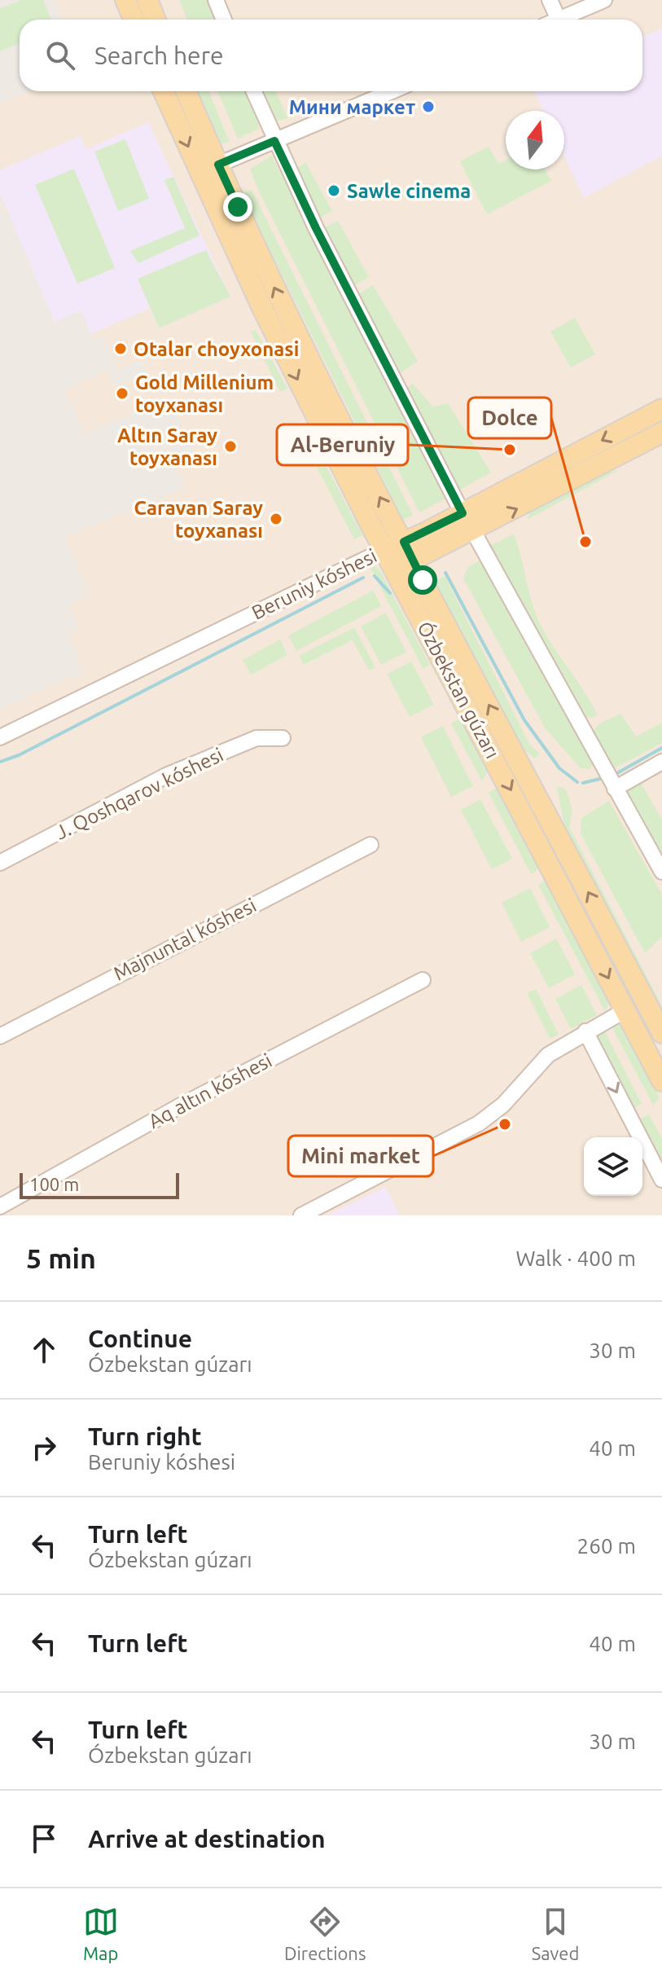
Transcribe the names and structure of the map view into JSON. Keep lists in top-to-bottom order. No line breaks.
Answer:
{"streets":{"main road":["Beruniy kóshesi","Ózbekstan gúzarı"],"street":["J. Qoshqarov kóshesi","Majnuntal kóshesi","Aq altın kóshesi"]},"crossings":[["Beruniy kóshesi","Ózbekstan gúzarı"]],"places":["Мини маркет","Sawle cinema","Otalar choyxonasi","Gold Millenium toyxanası","Altın Saray toyxanası","Al-Beruniy","Caravan Saray toyxanası","Dolce","Mini market"],"scale_bar":"100 m","north":"top","page":{"search":"Search here","scale":"100 m","heading":["5 min","Walk · 400 m"],"list":[["Continue","Ózbekstan gúzarı","30 m"],["Turn right","Beruniy kóshesi","40 m"],["Turn left","Ózbekstan gúzarı","260 m"],["Turn left","40 m"],["Turn left","Ózbekstan gúzarı","30 m"],"Arrive at destination"],"nav":["Map","Directions","Saved"]}}
